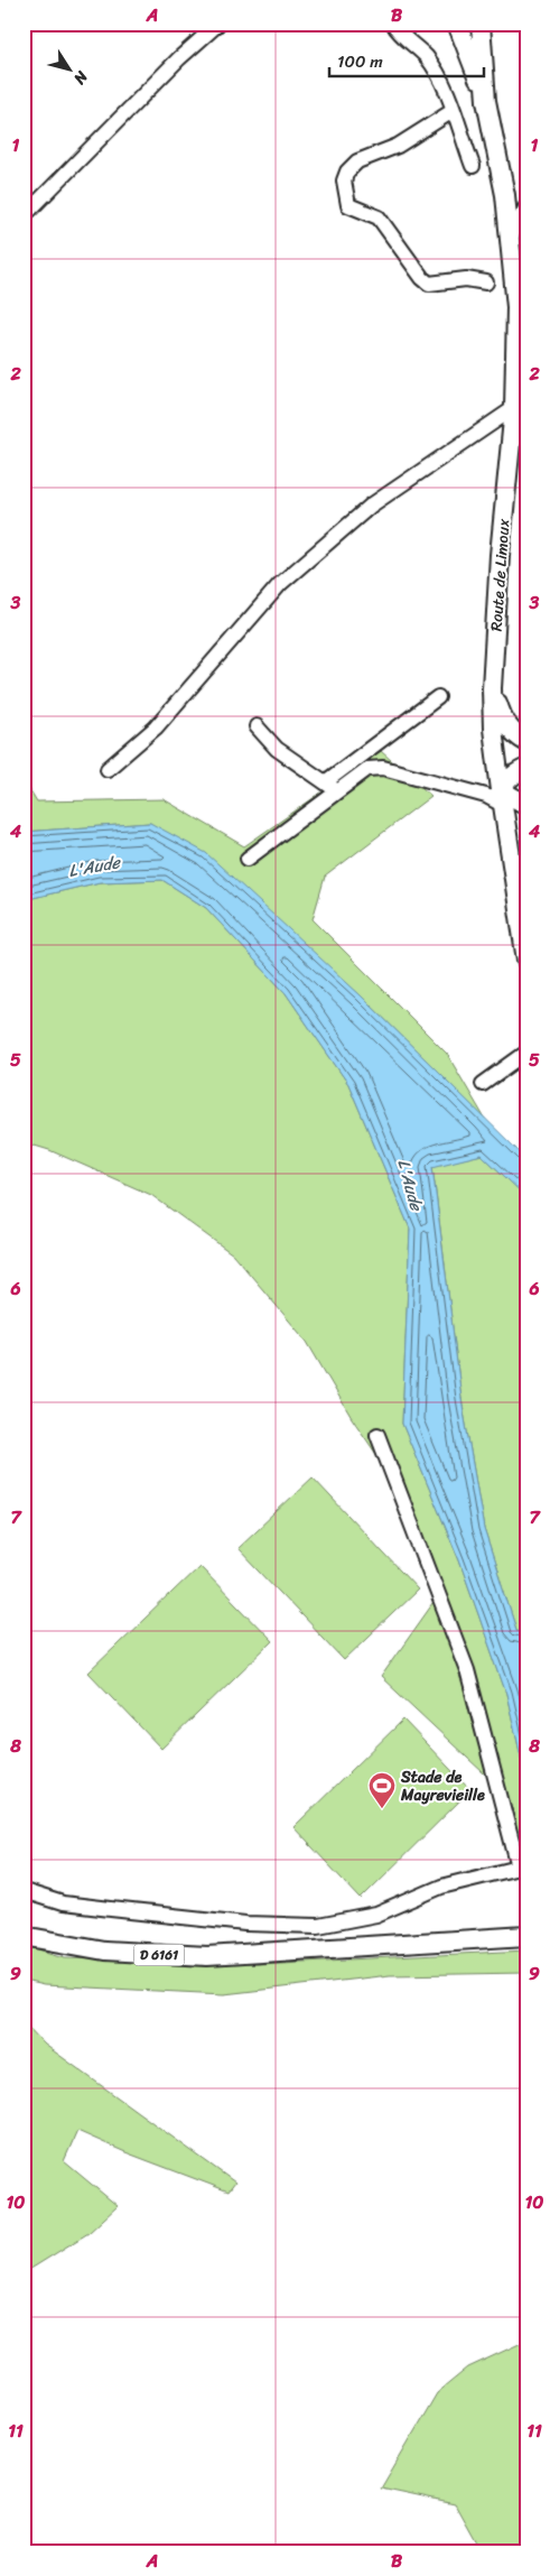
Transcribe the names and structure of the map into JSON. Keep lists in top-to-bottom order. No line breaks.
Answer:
{"streets":{"main road":["Route de Limoux","D 6161"]},"water":["L'Aude"],"places":{"sports":["Stade de Mayrevieille"]},"scale_bar":"100 m","north":"bottom right","grid":{"columns":["A","B"],"rows":["1","2","3","4","5","6","7","8","9","10","11"]}}
